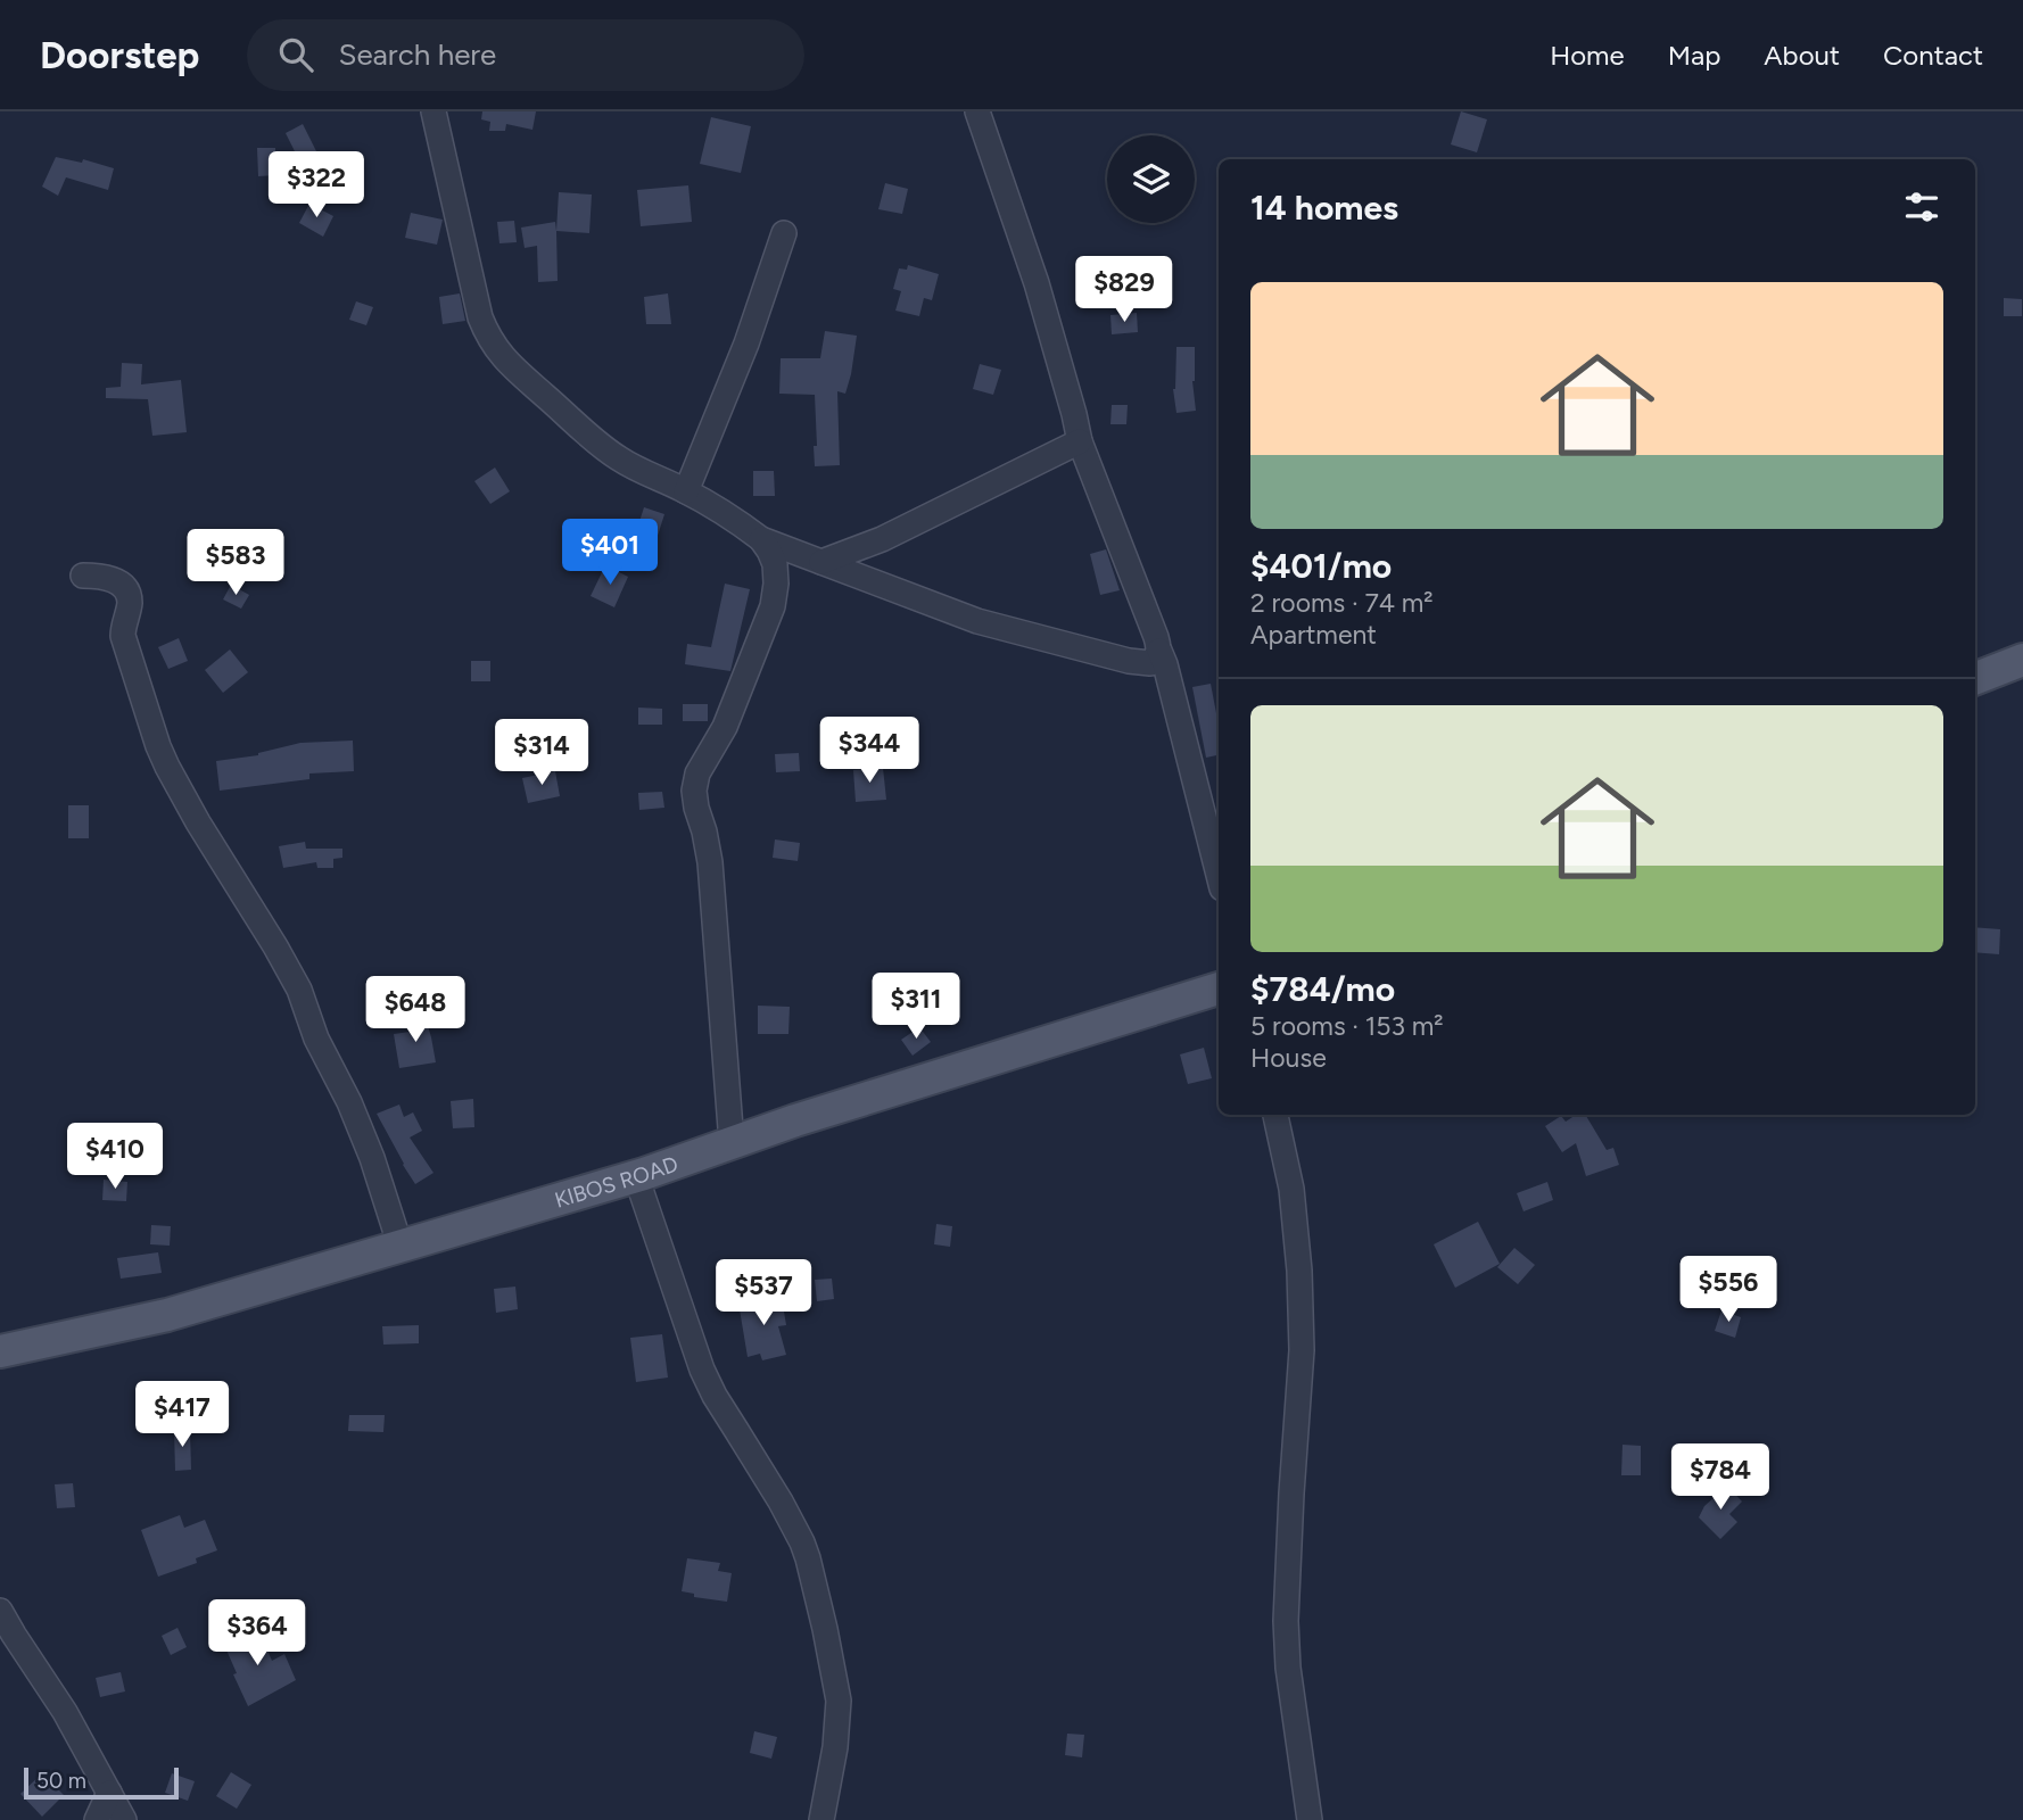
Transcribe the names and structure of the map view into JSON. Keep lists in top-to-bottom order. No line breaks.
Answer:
{"streets":{"main road":["KIBOS ROAD"]},"scale_bar":"50 m","page":{"header":"Doorstep","search":"Search here","nav":["Home","Map","About","Contact"],"price":["$322","$829","$401","$583","$344","$314","$311","$648","$410","$556","$537","$417","$784","$364"],"heading":"14 homes","list":[{"name":"$401/mo","note":"2 rooms · 74 m² · Apartment"},{"name":"$784/mo","note":"5 rooms · 153 m² · House"}],"scale":"50 m"}}
